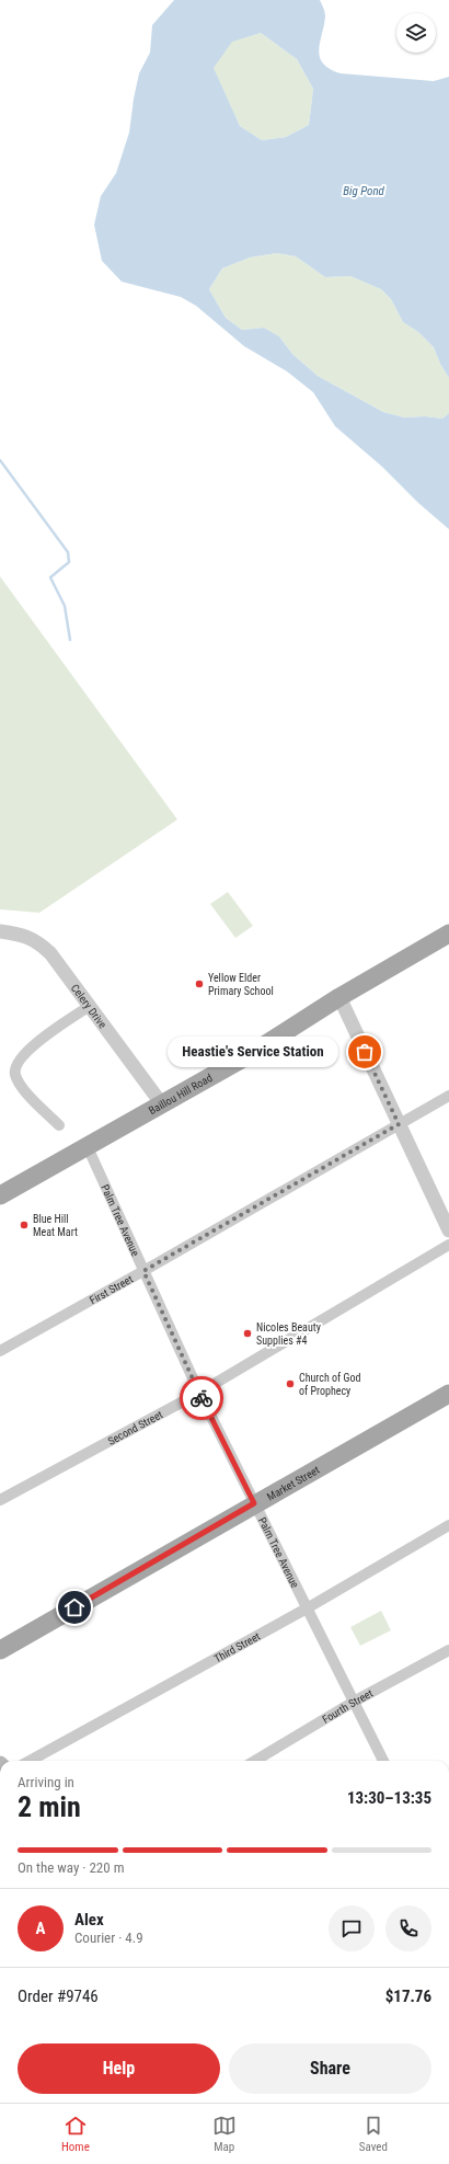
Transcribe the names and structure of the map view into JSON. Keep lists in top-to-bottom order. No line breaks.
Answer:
{"streets":{"main road":["Baillou Hill Road","Market Street"],"street":["Celery Drive","Palm Tree Avenue","First Street","Second Street","Third Street","Fourth Street"]},"crossings":[["Celery Drive","Baillou Hill Road"],["Baillou Hill Road","Palm Tree Avenue"],["Palm Tree Avenue","First Street"],["Palm Tree Avenue","Second Street"],["Palm Tree Avenue","Market Street"],["Palm Tree Avenue","Third Street"],["Palm Tree Avenue","Fourth Street"]],"water":["Big Pond"],"places":["Yellow Elder Primary School","Heastie's Service Station","Blue Hill Meat Mart","Nicoles Beauty Supplies #4","Church of God of Prophecy"],"page":{"bubble":"Heastie's Service Station","heading":["2 min","Arriving in","13:30–13:35"],"panel":["Alex","Courier · 4.9","Order #9746","$17.76"],"bar":"On the way · 220 m","round":"A","buttons":["Help","Share"],"tabs":["Home","Map","Saved"]}}
